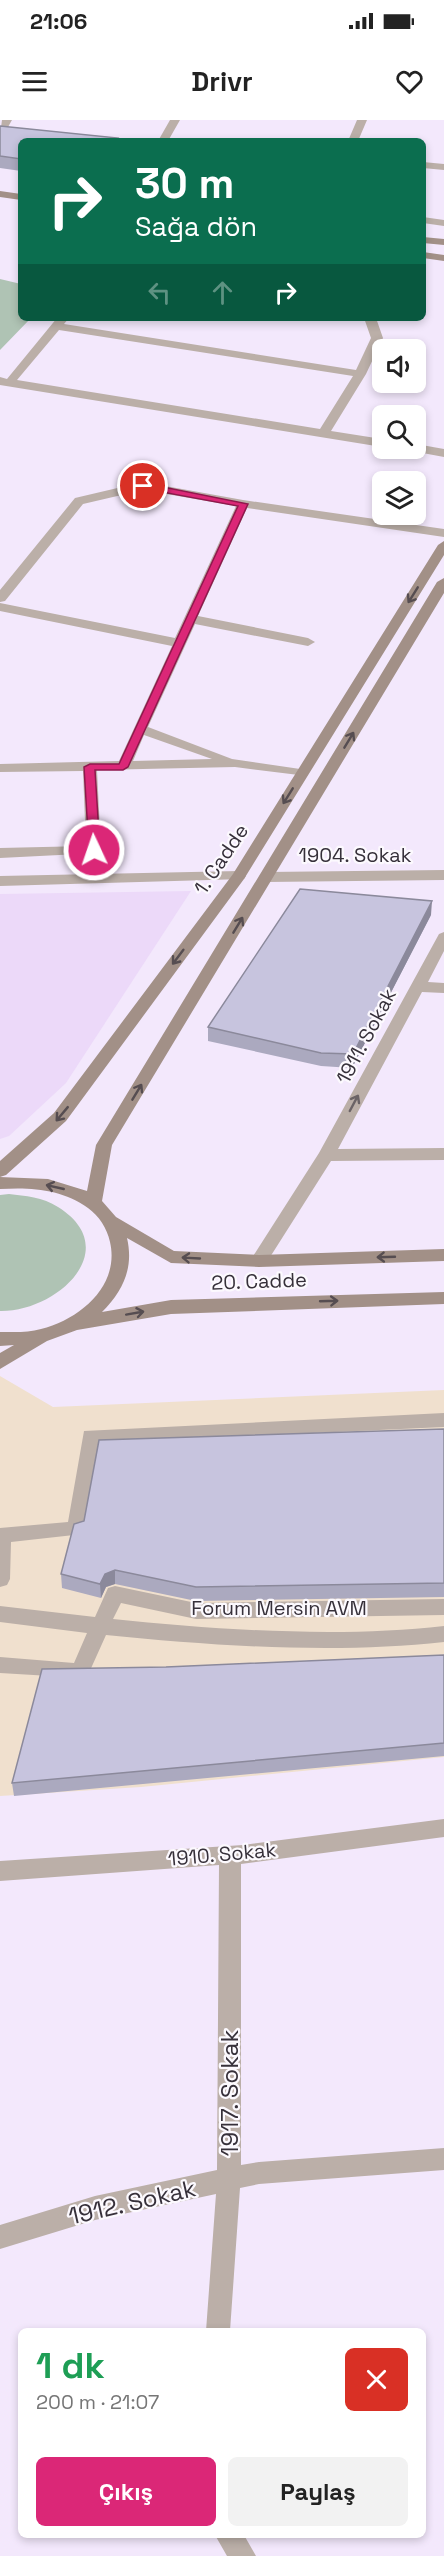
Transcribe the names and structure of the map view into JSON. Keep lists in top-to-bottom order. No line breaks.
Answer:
{"streets":{"street":["1904. Sokak","1. Cadde","1911. Sokak","20. Cadde","Forum Mersin AVM","1910. Sokak","1917. Sokak","1912. Sokak"]},"crossings":[["1911. Sokak","20. Cadde"],["1910. Sokak","1917. Sokak"],["1917. Sokak","1912. Sokak"]],"one_way":["1911. Sokak"],"page":{"status":"21:06","header":"Drivr","turn":["30 m","Sağa dön"],"heading":["1 dk","200 m · 21:07"],"buttons":["Çıkış","Paylaş"]}}
